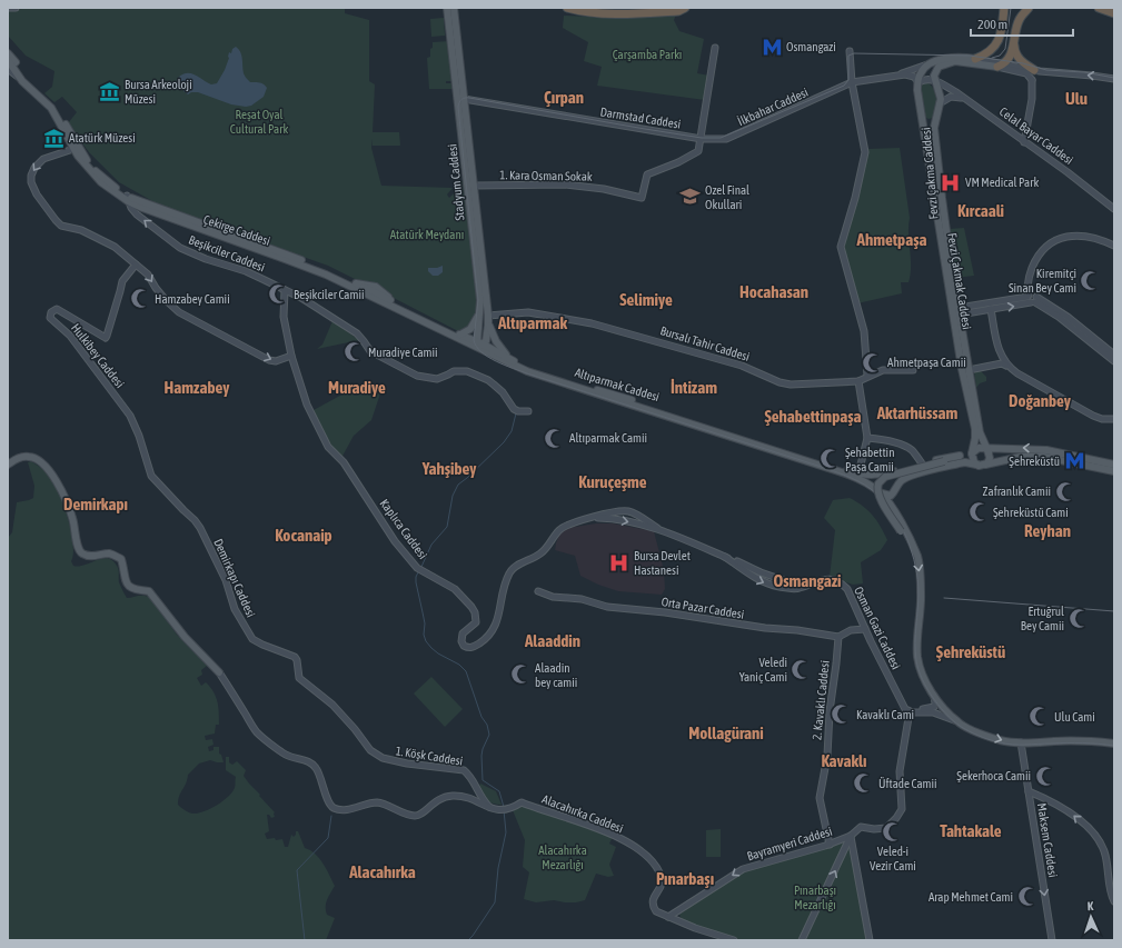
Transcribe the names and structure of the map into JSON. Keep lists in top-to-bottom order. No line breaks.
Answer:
{"streets":{"main road":["İlkbahar Caddesi","Darmstad Caddesi","Celal Bayar Caddesi","Fevzi Çakma Caddesi","1. Kara Osman Sokak","Stadyum Caddesi","Çekirge Caddesi","Beşikciler Caddesi","Fevzi Çakmak Caddesi","Bursalı Tahir Caddesi","Hulkibey Caddesi","Altıparmak Caddesi","Kaplıca Caddesi","Demirkapı Caddesi","Orta Pazar Caddesi","Osman Gazi Caddesi","2. Kavaklı Caddesi","1. Köşk Caddesi","Alacahırka Caddesi","Maksem Caddesi","Bayramyeri Caddesi"]},"crossings":[["İlkbahar Caddesi","Darmstad Caddesi"],["İlkbahar Caddesi","1. Kara Osman Sokak"],["Darmstad Caddesi","1. Kara Osman Sokak"],["Stadyum Caddesi","Çekirge Caddesi"],["Stadyum Caddesi","Altıparmak Caddesi"],["Çekirge Caddesi","Beşikciler Caddesi"],["Çekirge Caddesi","Altıparmak Caddesi"],["Beşikciler Caddesi","Kaplıca Caddesi"],["Hulkibey Caddesi","Demirkapı Caddesi"],["Demirkapı Caddesi","1. Köşk Caddesi"],["Orta Pazar Caddesi","Osman Gazi Caddesi"],["Orta Pazar Caddesi","2. Kavaklı Caddesi"],["2. Kavaklı Caddesi","Bayramyeri Caddesi"],["1. Köşk Caddesi","Alacahırka Caddesi"],["Alacahırka Caddesi","Bayramyeri Caddesi"]],"one_way":["Beşikciler Caddesi","Maksem Caddesi","Bayramyeri Caddesi"],"districts":["Çırpan","Ulu","Kırcaali","Ahmetpaşa","Hocahasan","Selimiye","Altıparmak","Hamzabey","Muradiye","İntizam","Doğanbey","Aktarhüssam","Şehabettinpaşa","Yahşibey","Kuruçeşme","Demirkapı","Reyhan","Kocanaip","Osmangazi","Alaaddin","Şehreküstü","Mollagürani","Kavaklı","Tahtakale","Alacahırka","Pınarbaşı"],"parks":["Çarşamba Parkı","Reşat Oyal Cultural Park","Atatürk Meydanı","Alacahırka Mezarlığı","Pınarbaşı Mezarlığı"],"places":{"metro station":["Osmangazi","Şehreküstü"],"museum":["Bursa Arkeoloji Müzesi","Atatürk Müzesi"],"hospital":["VM Medical Park","Bursa Devlet Hastanesi"],"school or university":["Ozel Final Okullari"],"mosque":["Kiremitçi Sinan Bey Cami","Beşikciler Camii","Hamzabey Camii","Muradiye Camii","Ahmetpaşa Camii","Altıparmak Camii","Şehabettin Paşa Camii","Zafranlık Camii","Şehreküstü Cami","Ertuğrul Bey Camii","Veledi Yaniç Cami","Alaadin bey camii","Kavaklı Cami","Ulu Cami","Şekerhoca Camii","Üftade Camii","Veled-i Vezir Cami","Arap Mehmet Cami"]},"scale_bar":"200 m","north":"top"}
